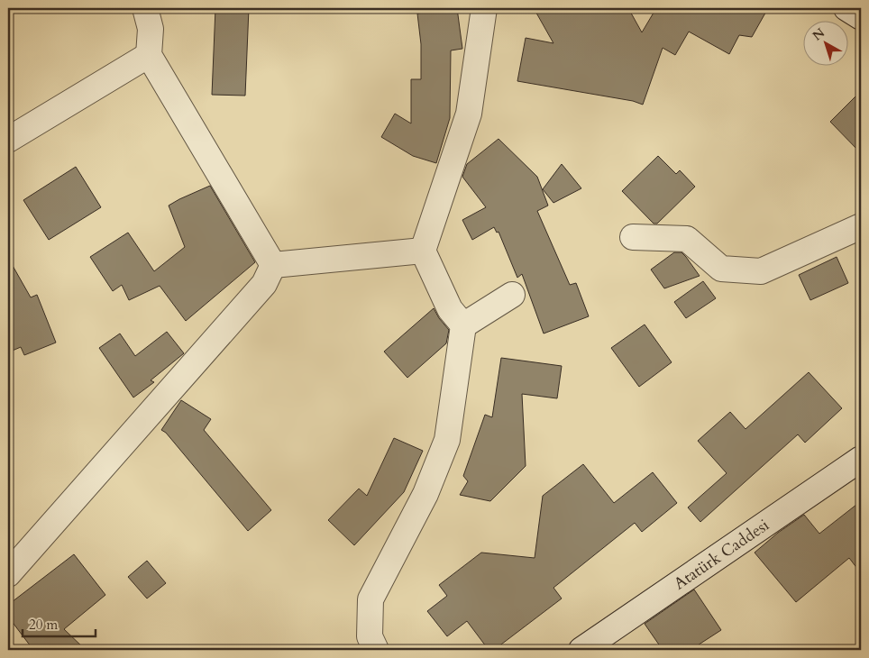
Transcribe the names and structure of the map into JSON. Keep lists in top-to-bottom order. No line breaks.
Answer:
{"streets":{"street":["Atatürk Caddesi"]},"scale_bar":"20 m","north":"top left"}
